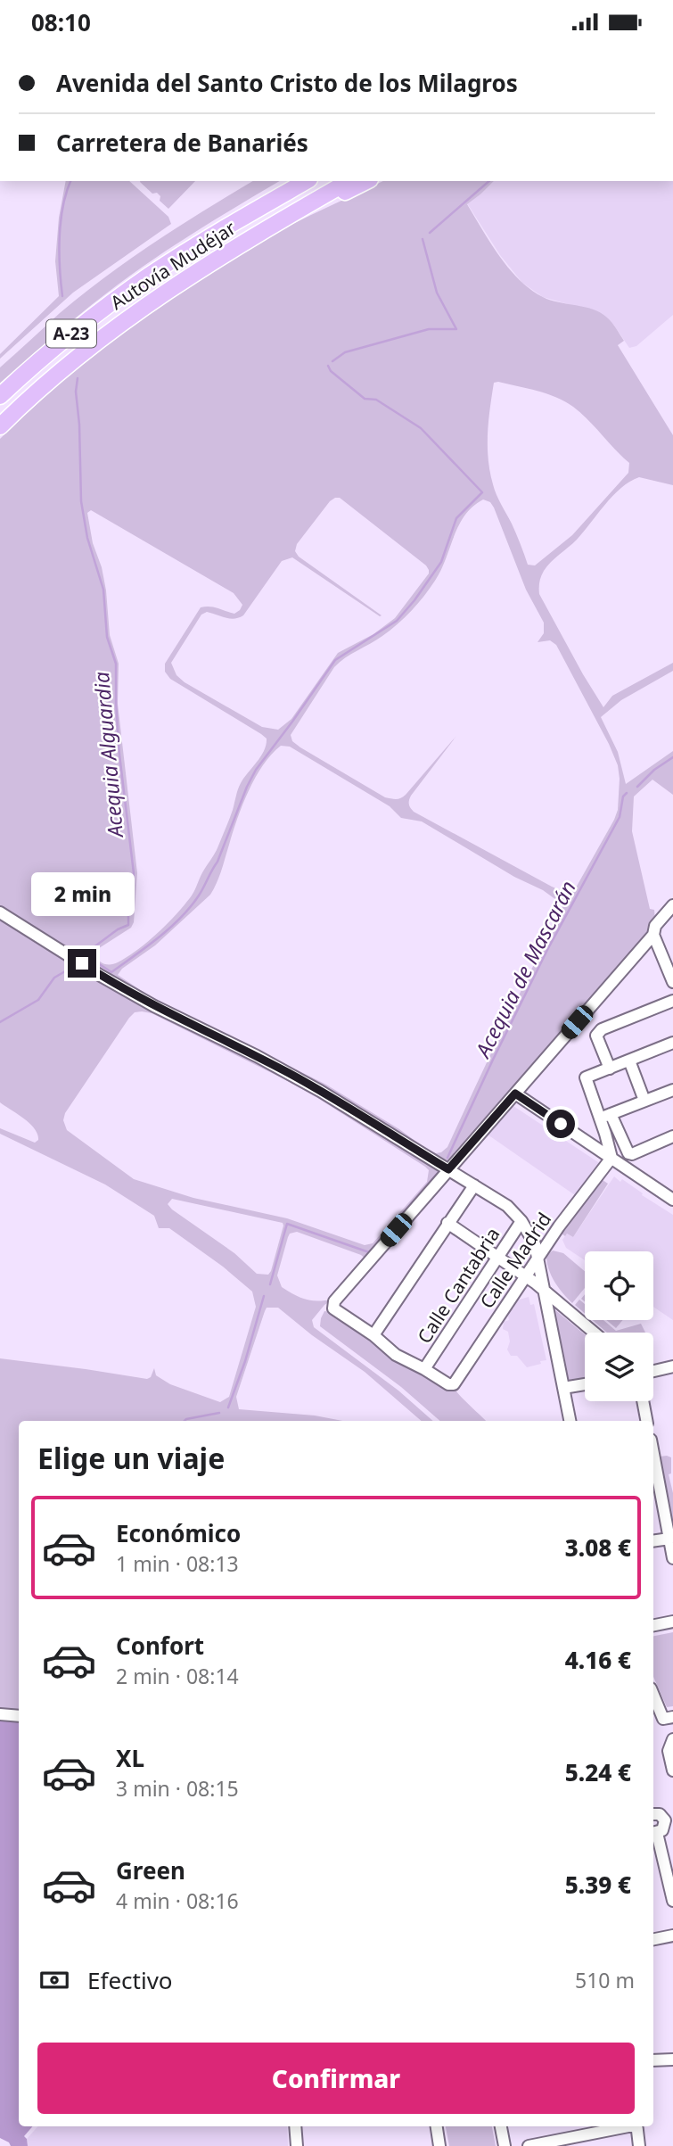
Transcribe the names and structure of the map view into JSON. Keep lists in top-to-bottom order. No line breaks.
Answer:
{"streets":{"highway":["Autovía Mudéjar","A-23"],"street":["Calle Madrid","Calle Cantabria"]},"crossings":[["Calle Madrid","Calle Cantabria"]],"water":["Acequia Alguardia","Acequia de Mascarán"],"page":{"status":"08:10","banner":["Avenida del Santo Cristo de los Milagros","Carretera de Banariés"],"bubble":"2 min","heading":"Elige un viaje","list":[{"name":"Económico","note":"1 min · 08:13","value":"3.08 €"},{"name":"Confort","note":"2 min · 08:14","value":"4.16 €"},{"name":"XL","note":"3 min · 08:15","value":"5.24 €"},{"name":"Green","note":"4 min · 08:16","value":"5.39 €"}],"pay":["Efectivo","510 m"],"buttons":"Confirmar"}}
